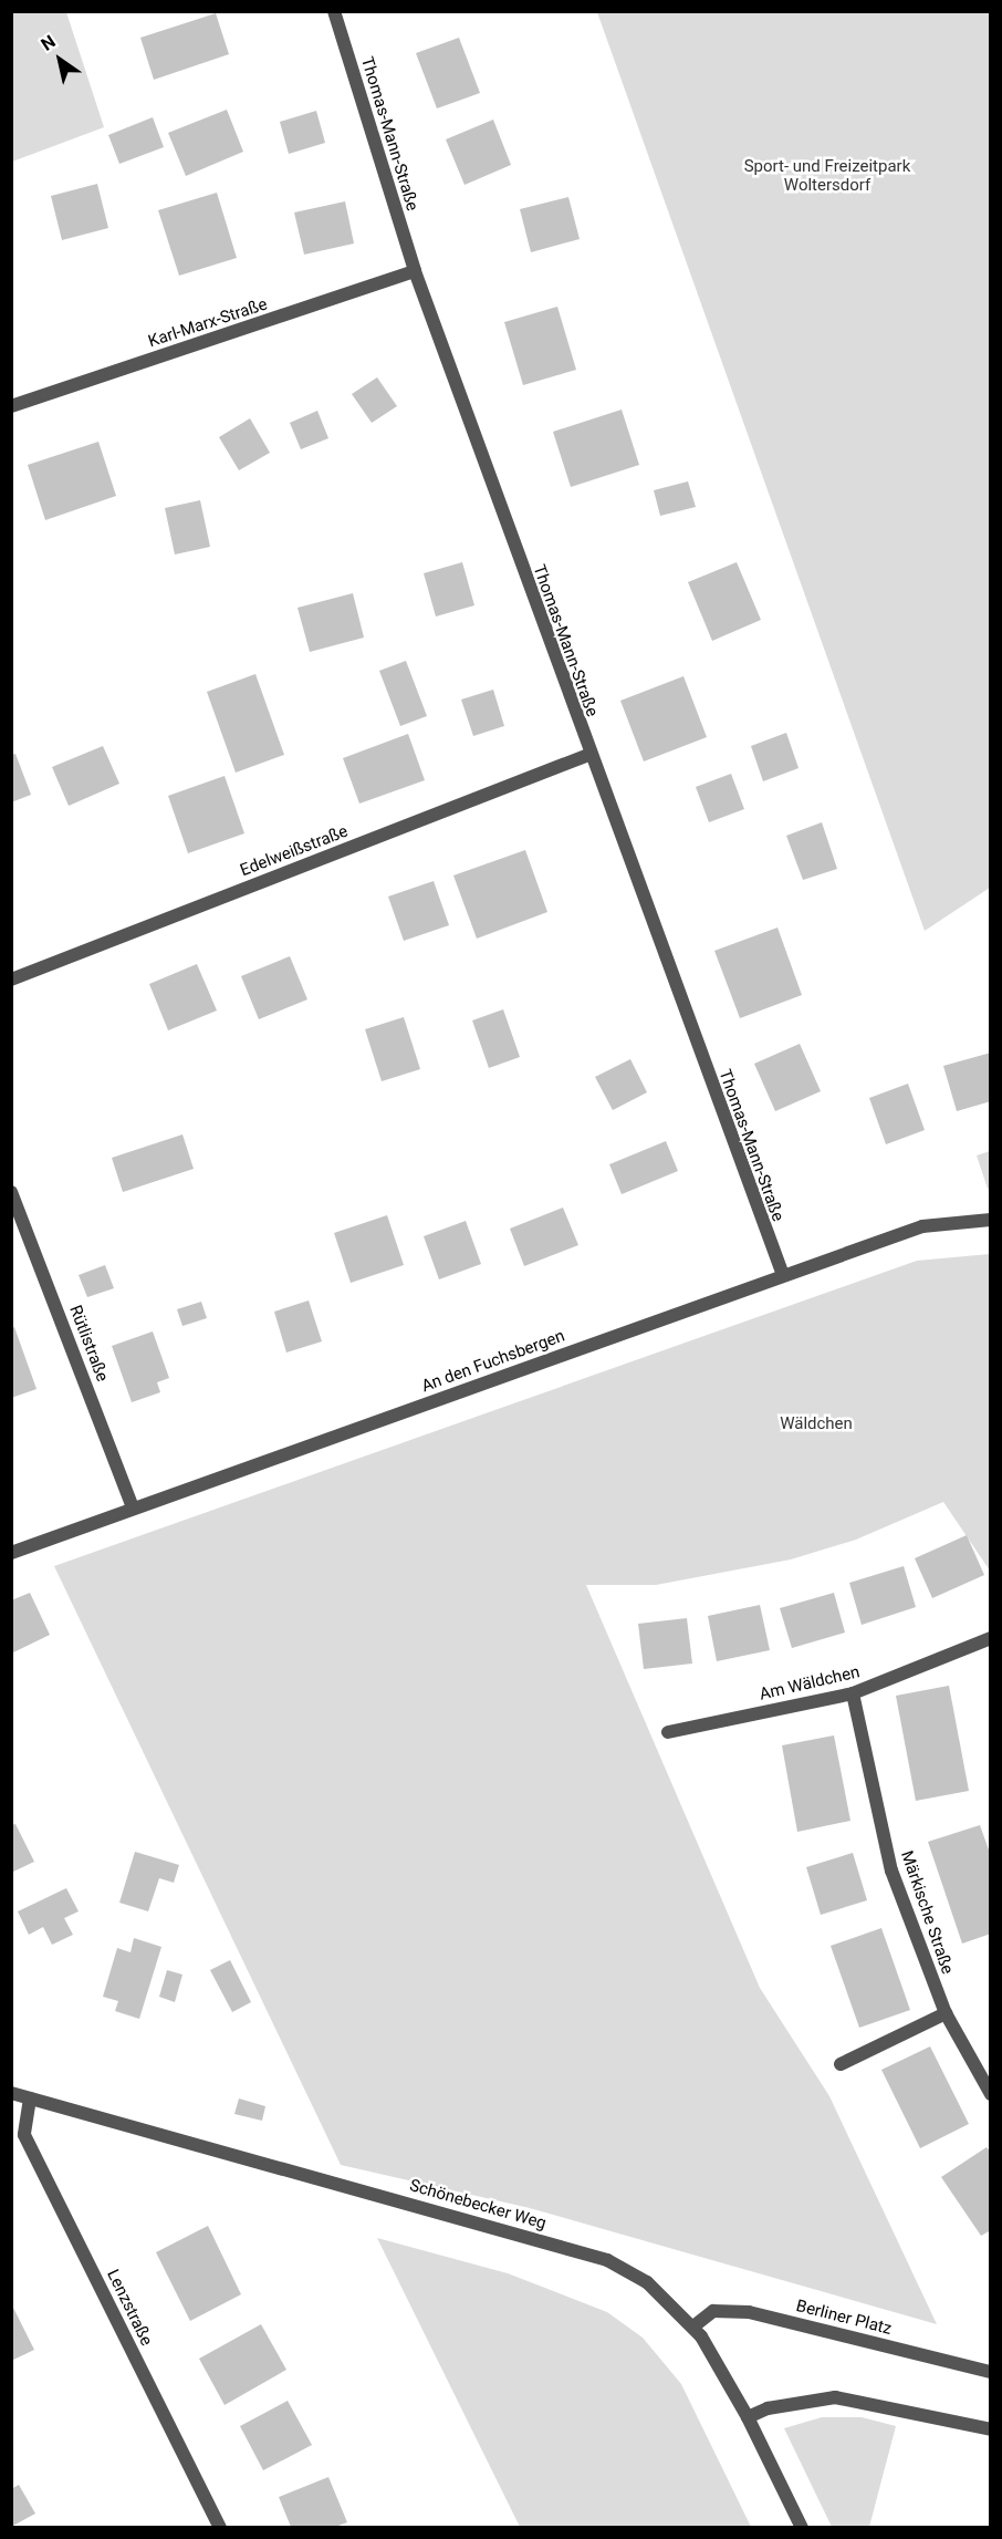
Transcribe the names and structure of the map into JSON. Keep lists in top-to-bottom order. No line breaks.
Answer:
{"streets":{"street":["Thomas-Mann-Straße","Karl-Marx-Straße","Edelweißstraße","Rütlistraße","An den Fuchsbergen","Am Wäldchen","Märkische Straße","Schönebecker Weg","Lenzstraße","Berliner Platz"]},"crossings":[["Thomas-Mann-Straße","Karl-Marx-Straße"],["Thomas-Mann-Straße","Edelweißstraße"],["Thomas-Mann-Straße","An den Fuchsbergen"],["Rütlistraße","An den Fuchsbergen"],["Am Wäldchen","Märkische Straße"],["Schönebecker Weg","Lenzstraße"],["Schönebecker Weg","Berliner Platz"]],"parks":["Sport- und Freizeitpark Woltersdorf","Wäldchen"],"north":"top left"}
